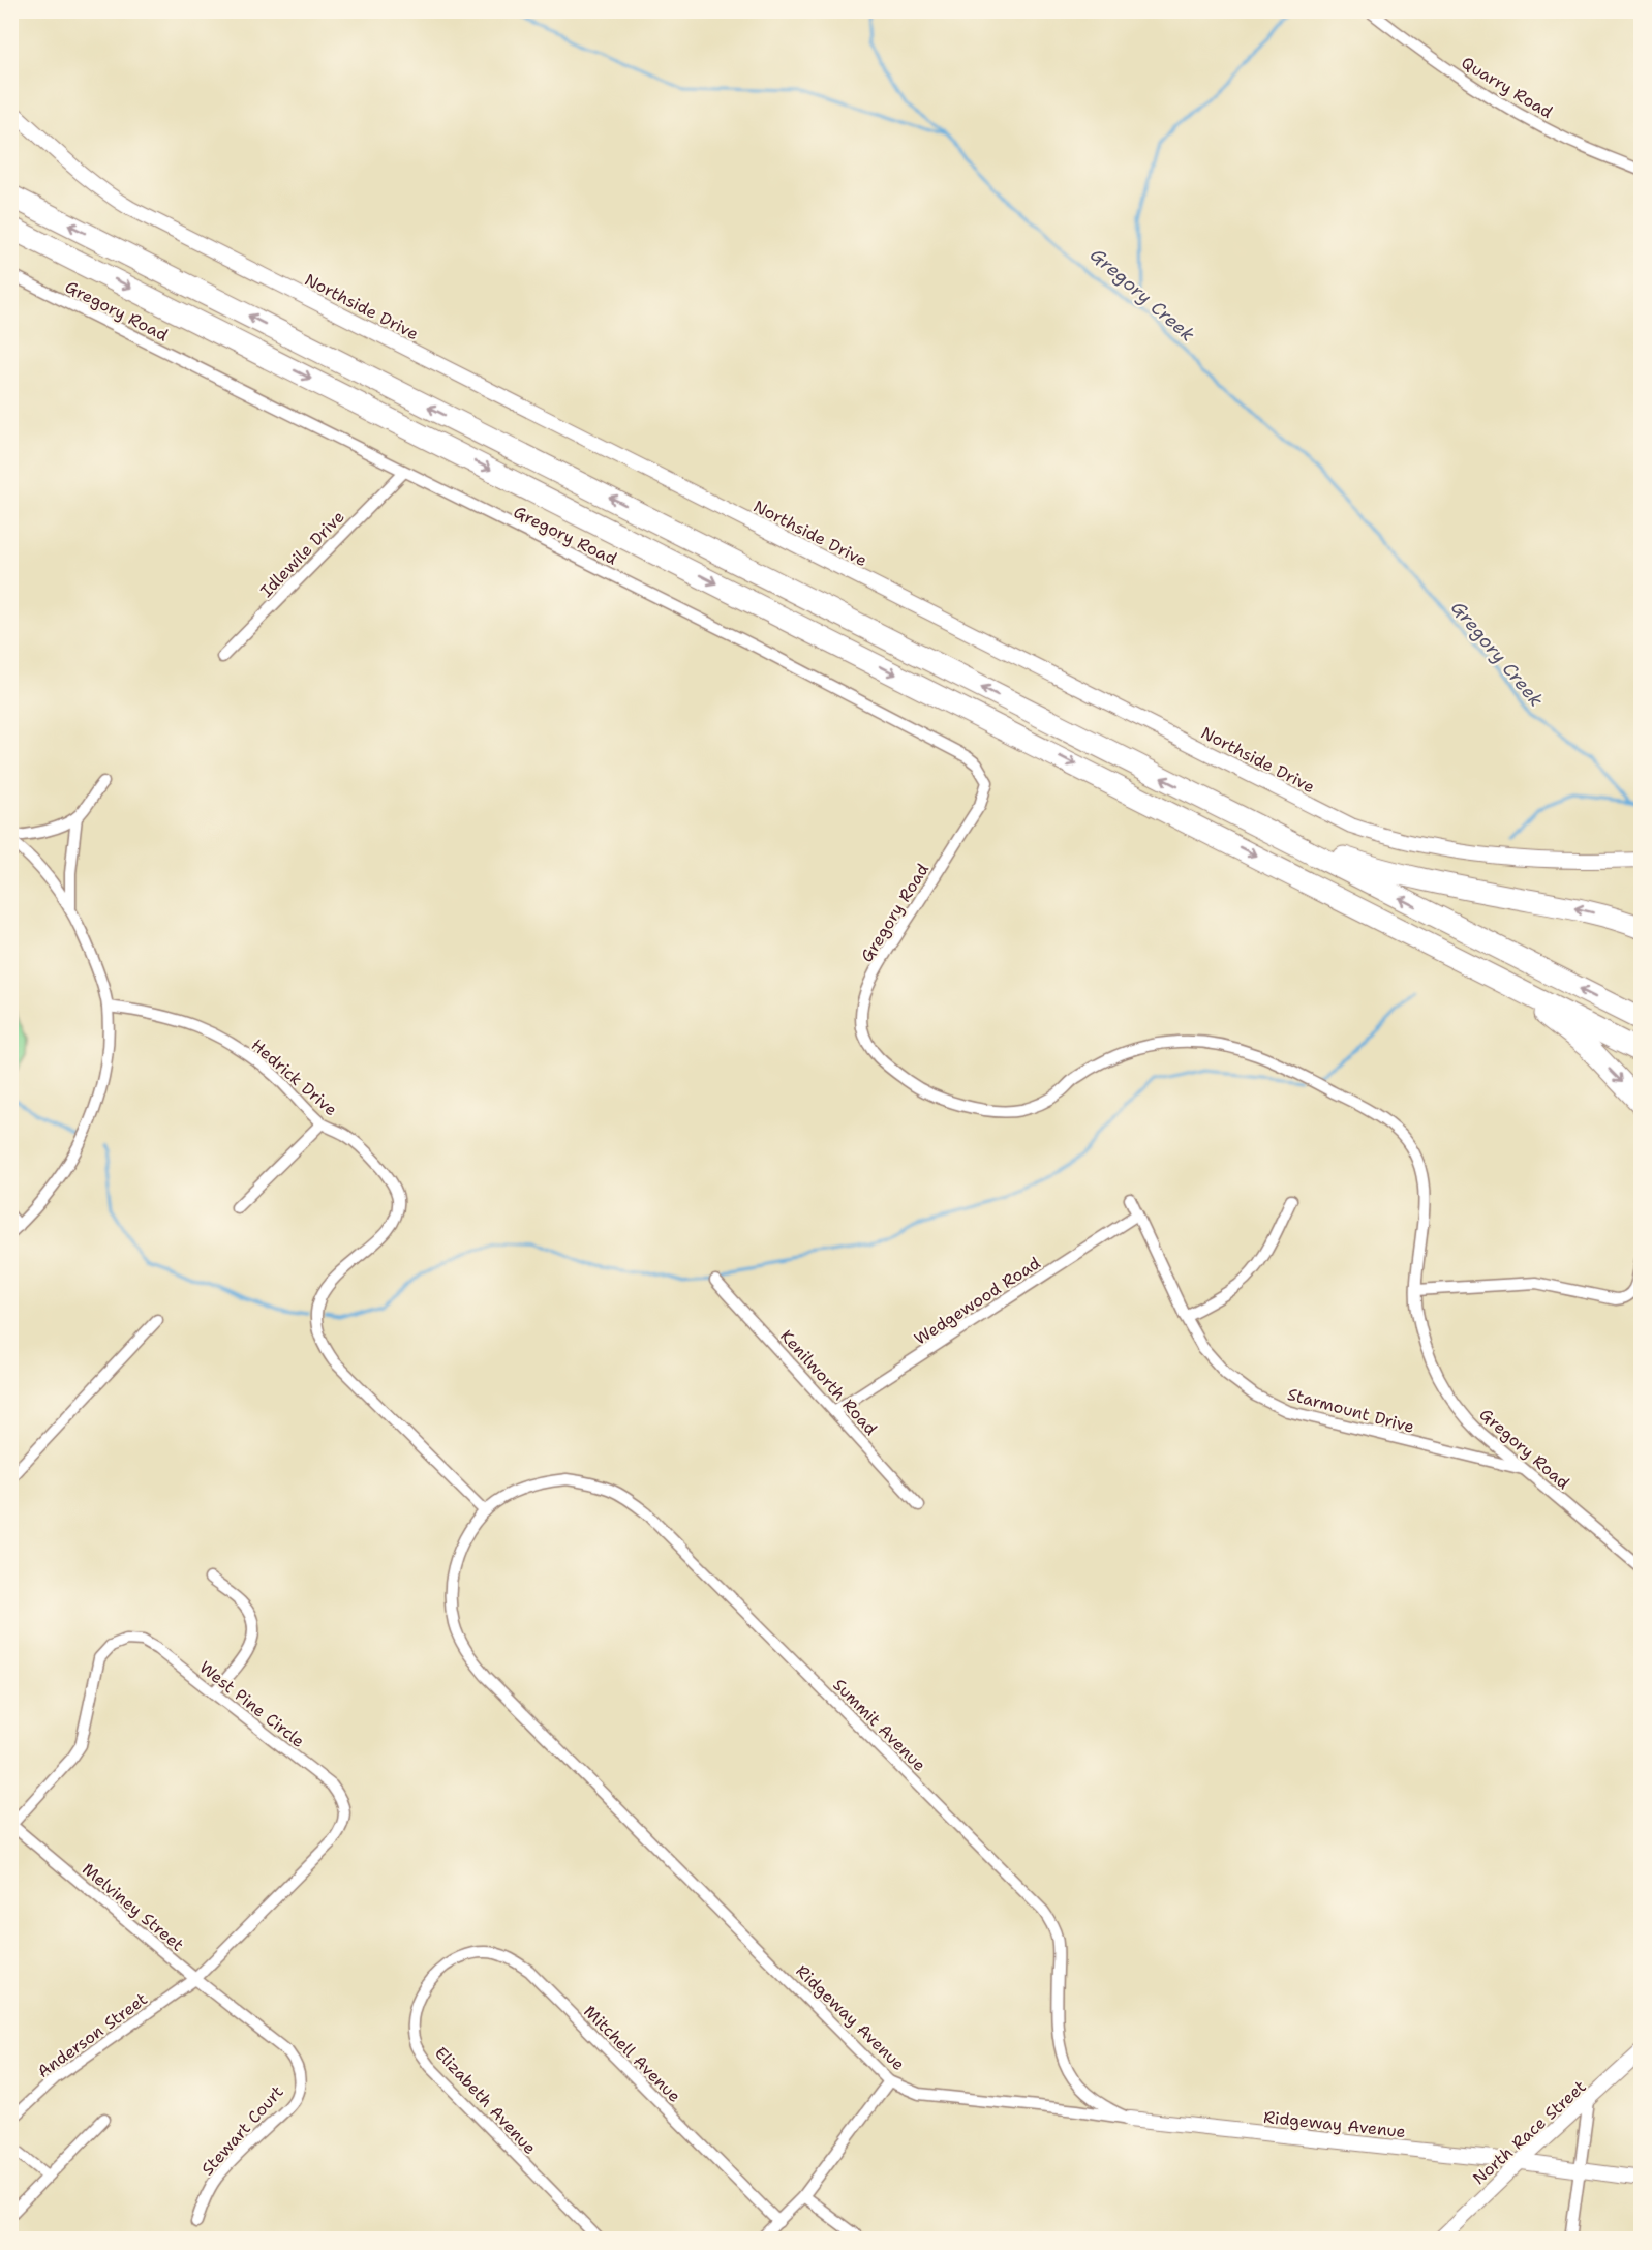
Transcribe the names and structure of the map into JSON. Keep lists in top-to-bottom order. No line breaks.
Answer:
{"streets":{"street":["Quarry Road","Northside Drive","Gregory Road","Idlewile Drive","Hedrick Drive","Wedgewood Road","Kenilworth Road","Starmount Drive","West Pine Circle","Summit Avenue","Melviney Street","Ridgeway Avenue","Anderson Street","Mitchell Avenue","Elizabeth Avenue","Stewart Court","North Race Street"]},"crossings":[["Gregory Road","Idlewile Drive"],["Gregory Road","Starmount Drive"],["Hedrick Drive","Summit Avenue"],["Hedrick Drive","Ridgeway Avenue"],["Wedgewood Road","Kenilworth Road"],["Wedgewood Road","Starmount Drive"],["West Pine Circle","Melviney Street"],["West Pine Circle","Anderson Street"],["Summit Avenue","Ridgeway Avenue"],["Melviney Street","Anderson Street"],["Melviney Street","Stewart Court"],["Ridgeway Avenue","North Race Street"],["Mitchell Avenue","Elizabeth Avenue"]],"water":["Gregory Creek"]}
